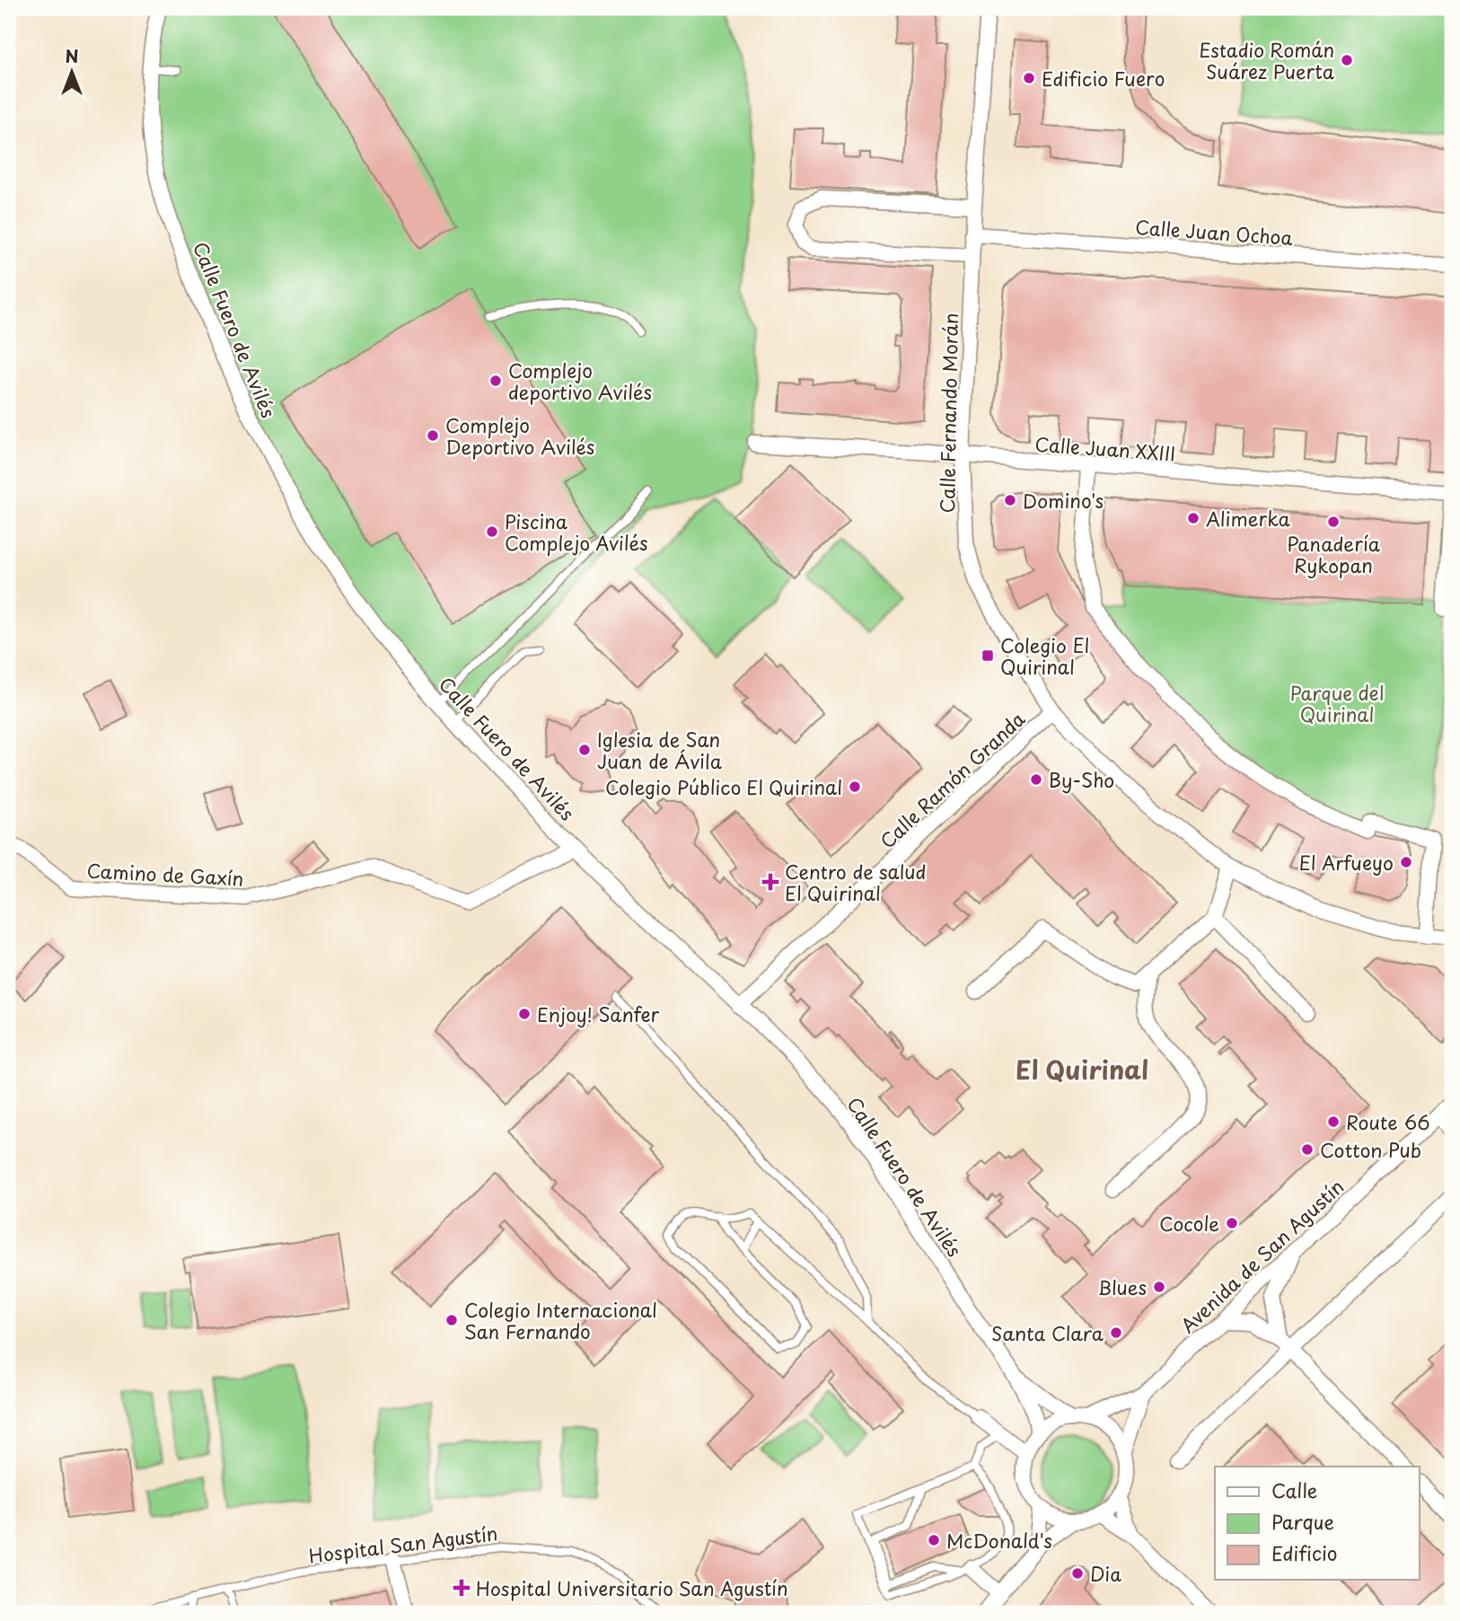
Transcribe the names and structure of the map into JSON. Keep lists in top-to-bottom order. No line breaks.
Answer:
{"streets":{"street":["Calle Juan Ochoa","Calle Fuero de Avilés","Calle Fernando Morán","Calle Juan XXIII","Calle Ramón Granda","Camino de Gaxín","Avenida de San Agustín"],"lane":["Hospital San Agustín"]},"crossings":[["Calle Juan Ochoa","Calle Fernando Morán"],["Calle Fuero de Avilés","Calle Ramón Granda"],["Calle Fuero de Avilés","Camino de Gaxín"],["Calle Fuero de Avilés","Avenida de San Agustín"],["Calle Fernando Morán","Calle Juan XXIII"],["Calle Fernando Morán","Calle Ramón Granda"]],"districts":["El Quirinal"],"parks":["Parque del Quirinal"],"places":{"other":["Estadio Román Suárez Puerta","Edificio Fuero","Complejo deportivo Avilés","Complejo Deportivo Avilés","Domino's","Alimerka","Panadería Rykopan","Piscina Complejo Avilés","Iglesia de San Juan de Ávila","By-Sho","Colegio Público El Quirinal","El Arfueyo","Enjoy! Sanfer","Route 66","Cotton Pub","Cocole","Blues","Colegio Internacional San Fernando","Santa Clara","McDonald's","Dia"],"transit":["Colegio El Quirinal"],"health":["Centro de salud El Quirinal","Hospital Universitario San Agustín"]},"legend":["Calle","Parque","Edificio"],"north":"top"}
